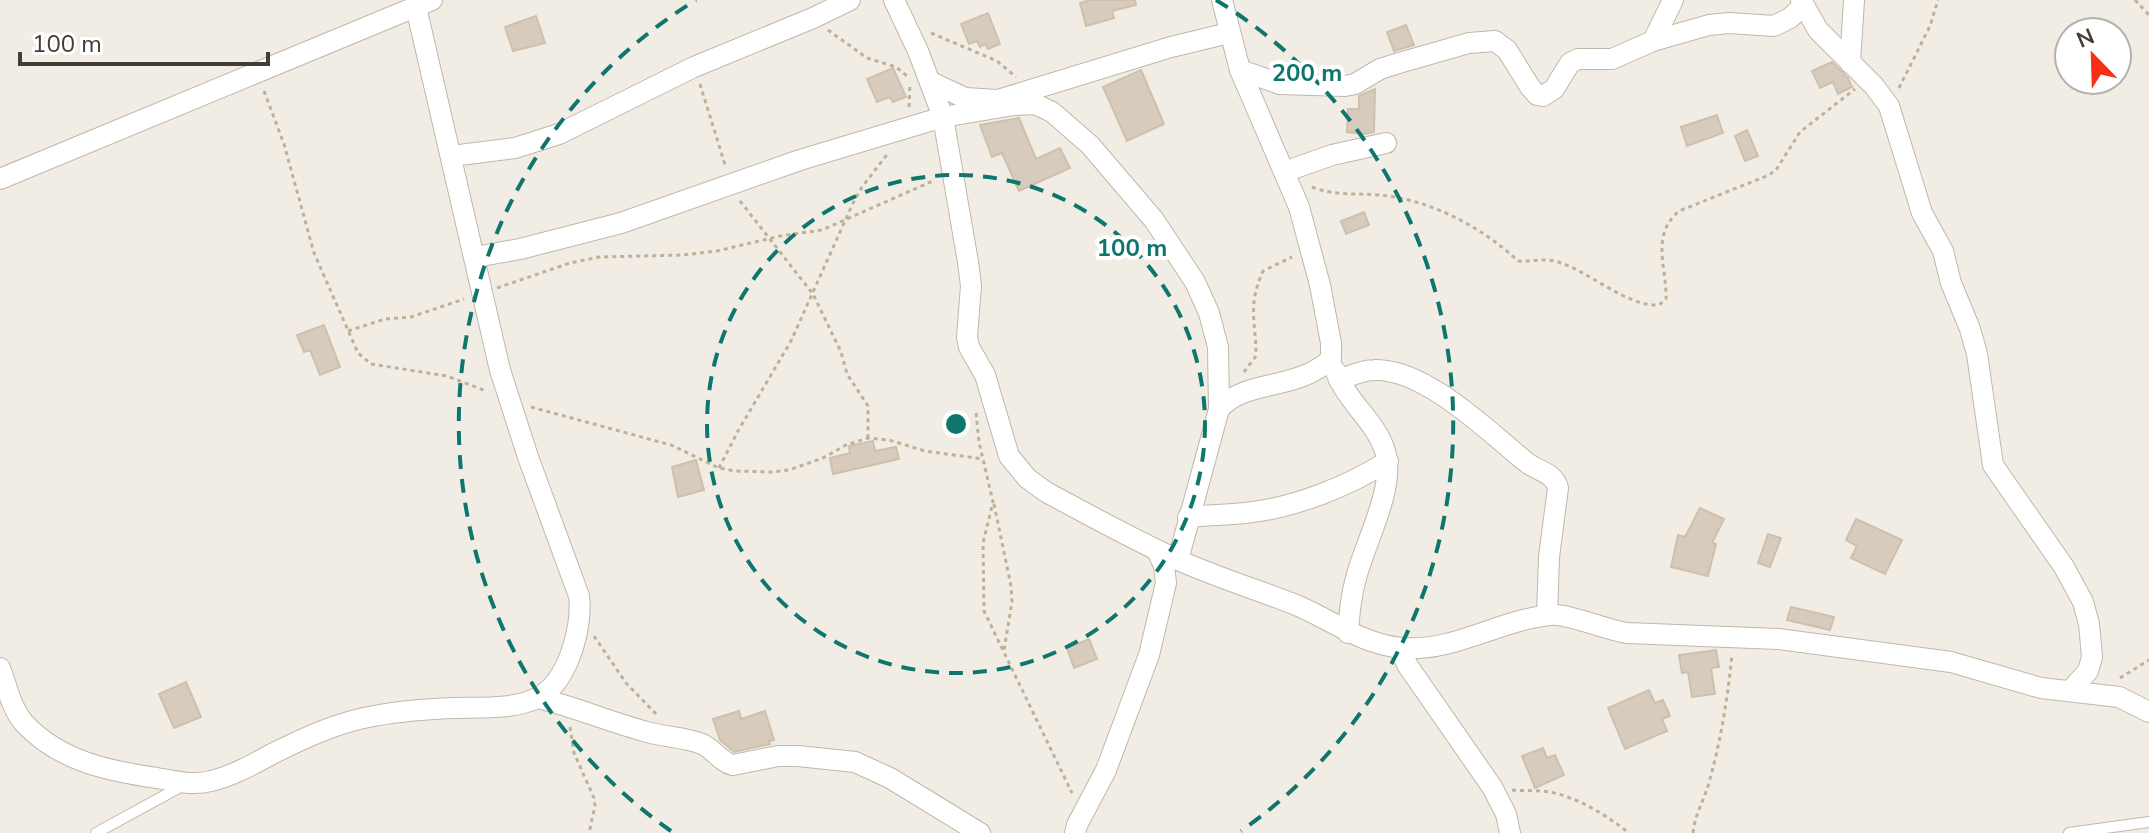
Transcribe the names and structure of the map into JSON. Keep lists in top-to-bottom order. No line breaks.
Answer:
{"scale_bar":"100 m","north":"top left","rings":["200 m","100 m"]}
